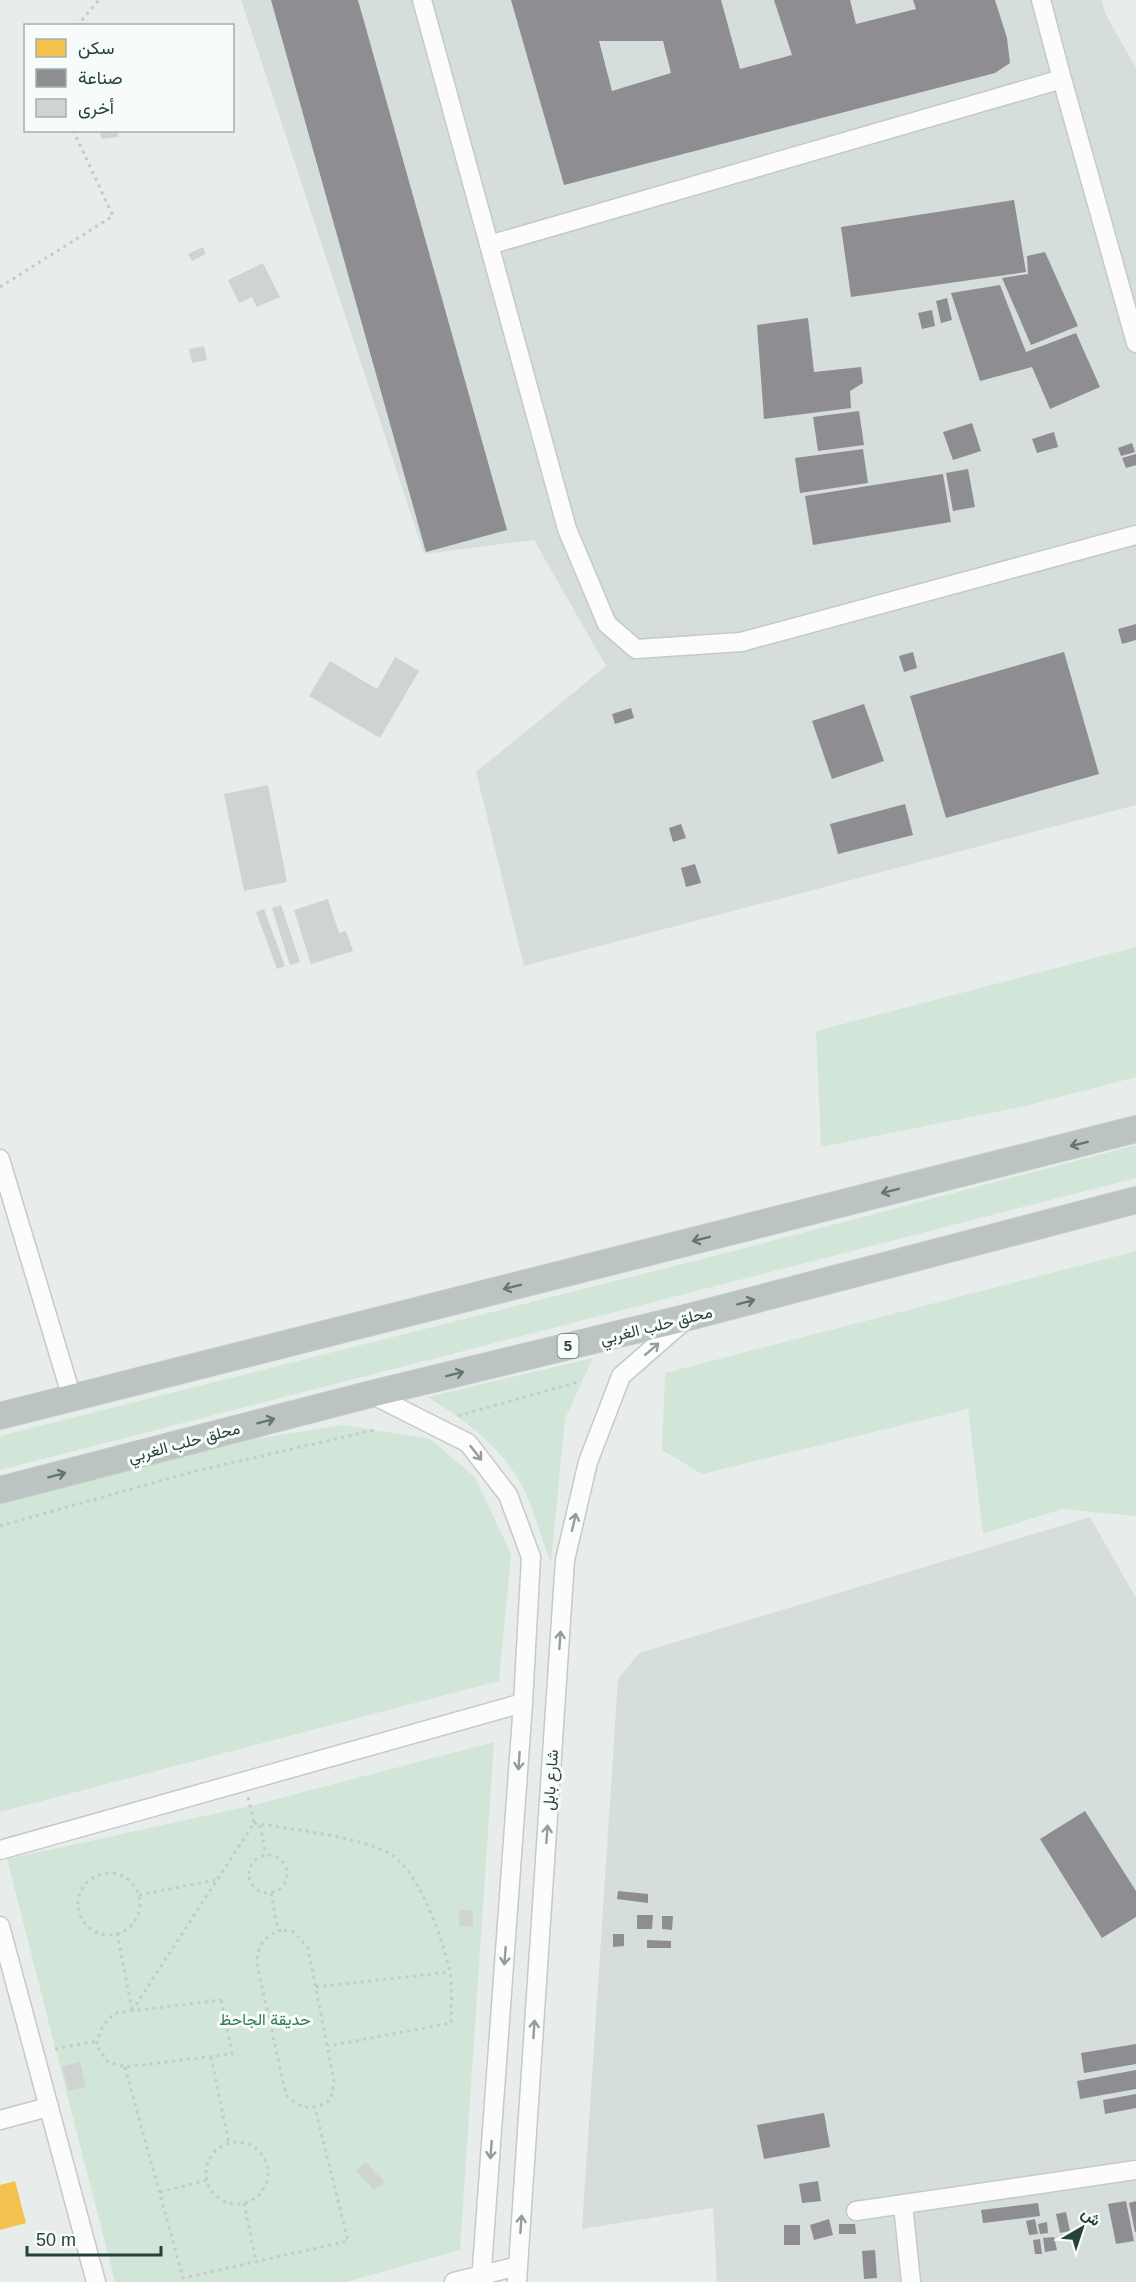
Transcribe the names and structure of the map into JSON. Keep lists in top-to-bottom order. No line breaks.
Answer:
{"streets":{"highway":["محلق حلب الغربي","5"],"street":["شارع بابل"]},"crossings":[["محلق حلب الغربي","شارع بابل"]],"parks":["حديقة الجاحظ"],"legend":["سكن","صناعة","أخرى"],"scale_bar":"50 m","north":"top right"}
